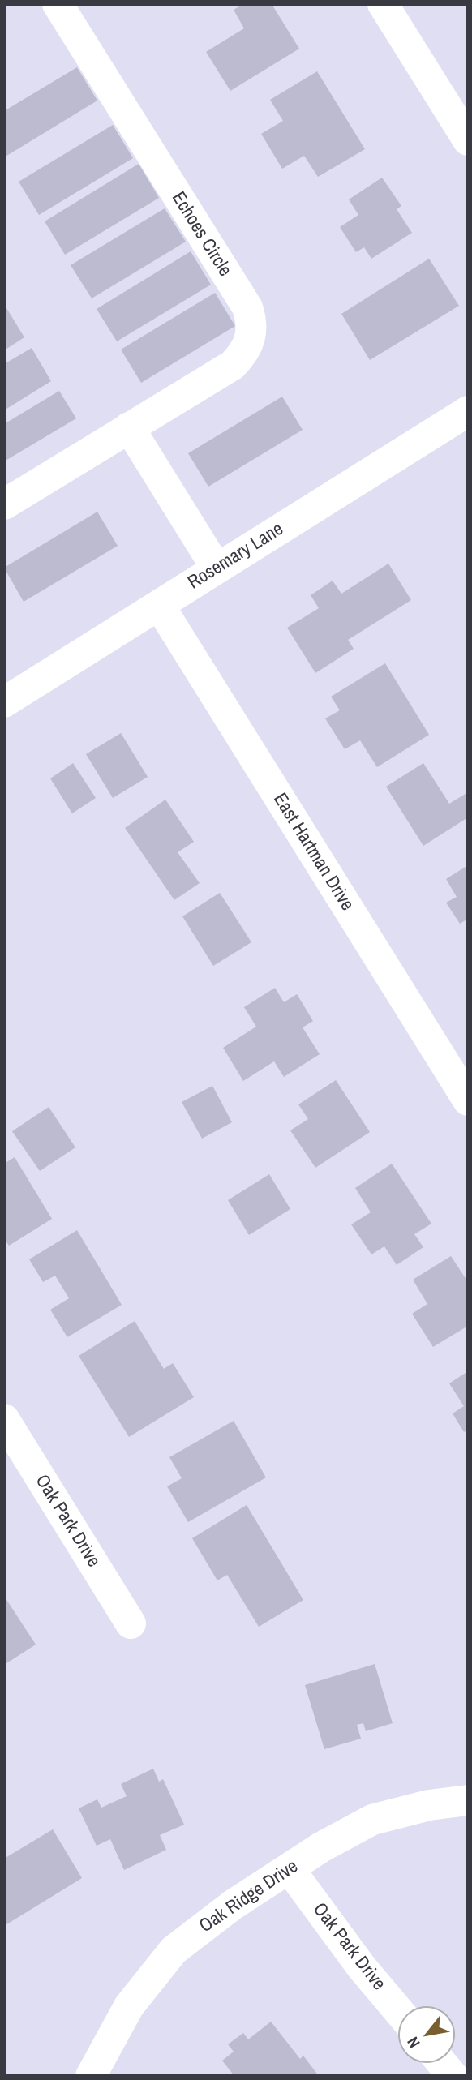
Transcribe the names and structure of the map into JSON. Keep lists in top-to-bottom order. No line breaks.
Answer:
{"streets":{"street":["Echoes Circle","Rosemary Lane","East Hartman Drive","Oak Park Drive","Oak Ridge Drive"]},"crossings":[["Rosemary Lane","East Hartman Drive"],["Oak Park Drive","Oak Ridge Drive"]],"north":"bottom left"}
